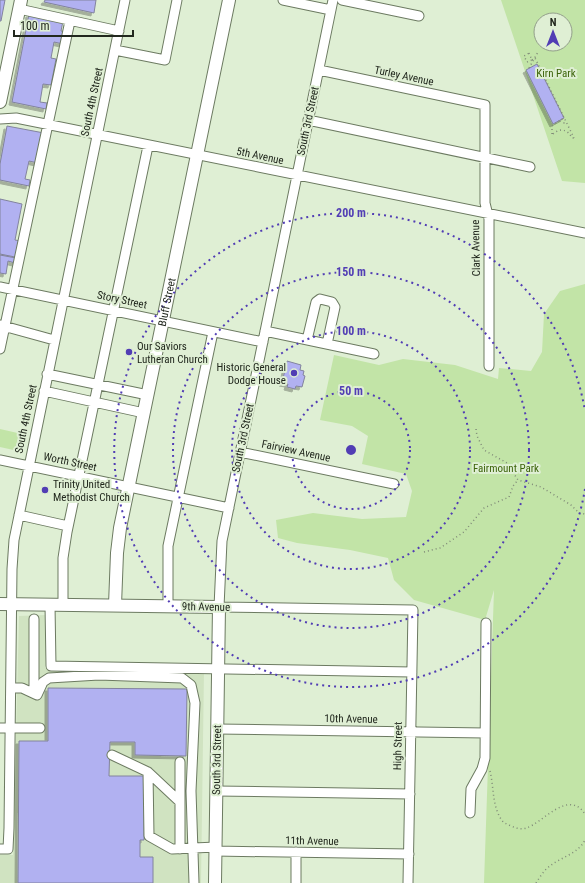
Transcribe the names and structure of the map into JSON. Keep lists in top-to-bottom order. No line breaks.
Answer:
{"streets":{"main road":["South 3rd Street","Bluff Street","9th Avenue"],"street":["Turley Avenue","South 4th Street","5th Avenue","Clark Avenue","Story Street","Fairview Avenue","Worth Street","10th Avenue","High Street","11th Avenue"]},"crossings":[["Turley Avenue","South 3rd Street"],["Turley Avenue","Clark Avenue"],["South 4th Street","5th Avenue"],["South 4th Street","Story Street"],["South 4th Street","Worth Street"],["South 4th Street","9th Avenue"],["South 3rd Street","5th Avenue"],["South 3rd Street","Story Street"],["South 3rd Street","Fairview Avenue"],["South 3rd Street","Worth Street"],["South 3rd Street","9th Avenue"],["South 3rd Street","10th Avenue"],["South 3rd Street","11th Avenue"],["5th Avenue","Clark Avenue"],["5th Avenue","Bluff Street"],["Story Street","Bluff Street"],["Bluff Street","Worth Street"],["Bluff Street","9th Avenue"],["9th Avenue","High Street"],["10th Avenue","High Street"],["High Street","11th Avenue"]],"parks":["Kirn Park","Fairmount Park"],"places":["Our Saviors Lutheran Church","Historic General Dodge House","Trinity United Methodist Church"],"scale_bar":"100 m","north":"top","rings":["200 m","150 m","100 m","50 m"]}
